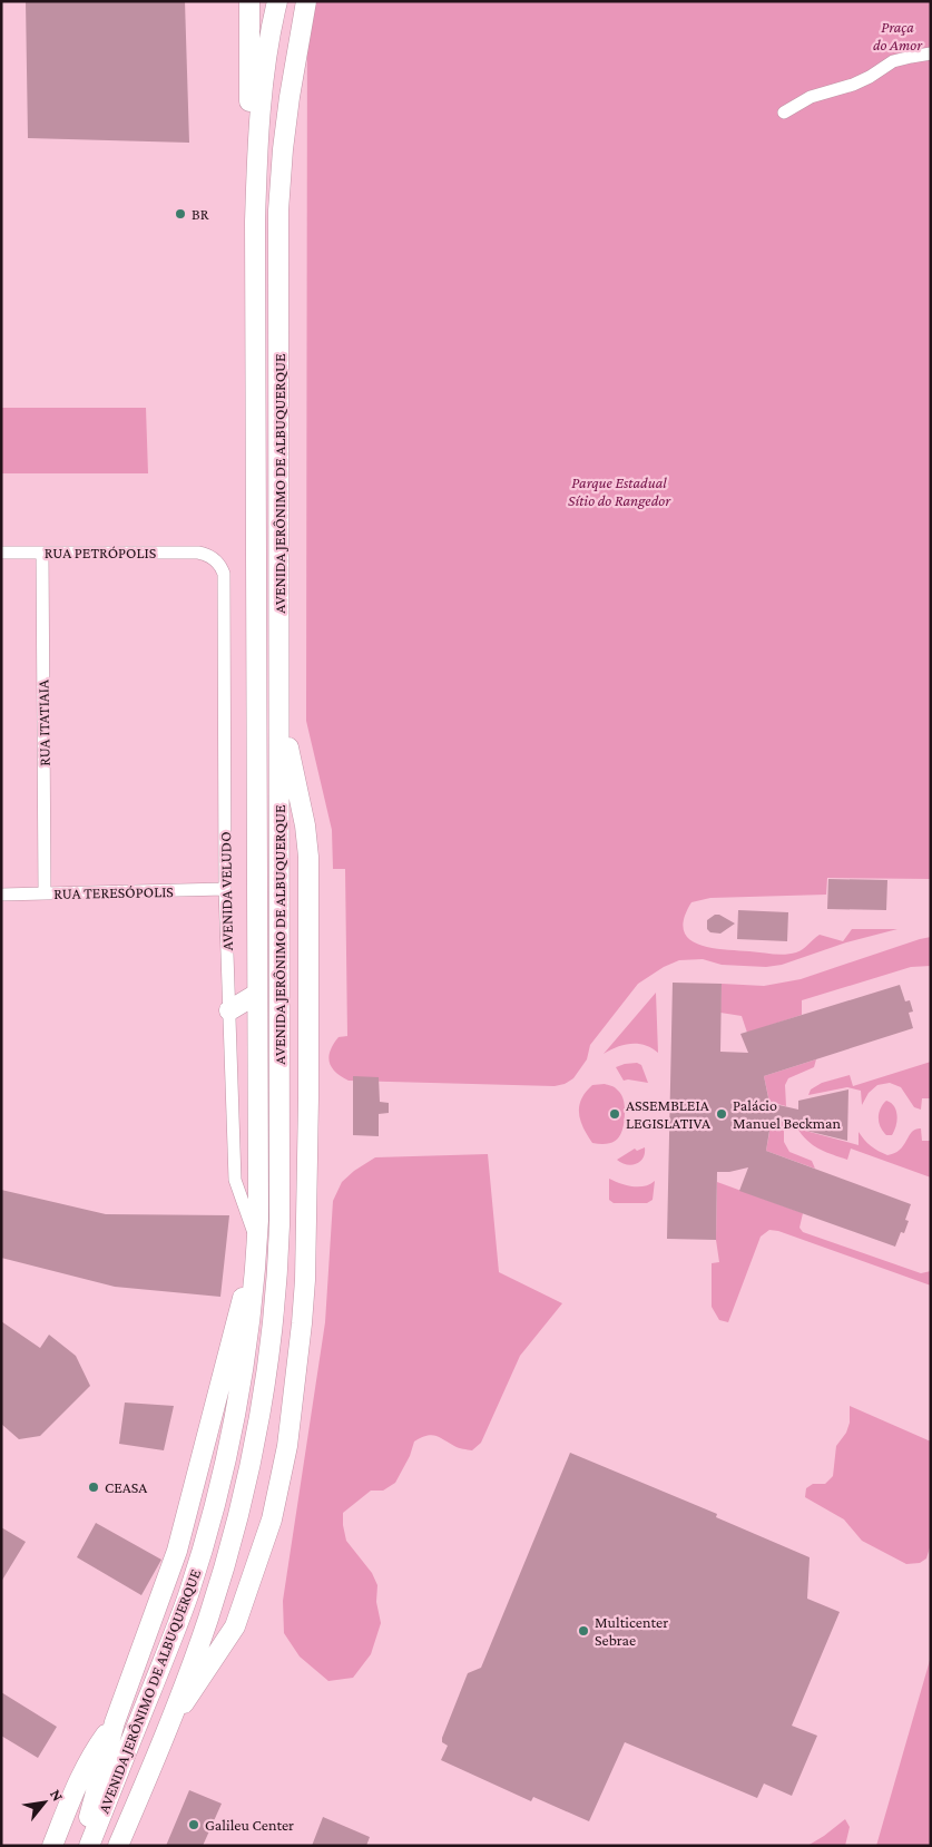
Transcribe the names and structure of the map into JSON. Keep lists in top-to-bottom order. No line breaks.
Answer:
{"streets":{"main road":["AVENIDA JERÔNIMO DE ALBUQUERQUE"],"street":["RUA PETRÓPOLIS","RUA ITATIAIA","AVENIDA VELUDO","RUA TERESÓPOLIS"]},"crossings":[["AVENIDA JERÔNIMO DE ALBUQUERQUE","AVENIDA VELUDO"],["RUA PETRÓPOLIS","RUA ITATIAIA"],["RUA PETRÓPOLIS","AVENIDA VELUDO"],["RUA ITATIAIA","RUA TERESÓPOLIS"],["AVENIDA VELUDO","RUA TERESÓPOLIS"]],"parks":["Praça do Amor","Parque Estadual Sítio do Rangedor"],"places":["BR","ASSEMBLEIA LEGISLATIVA","Palácio Manuel Beckman","CEASA","Multicenter Sebrae","Galileu Center"],"north":"top right"}
